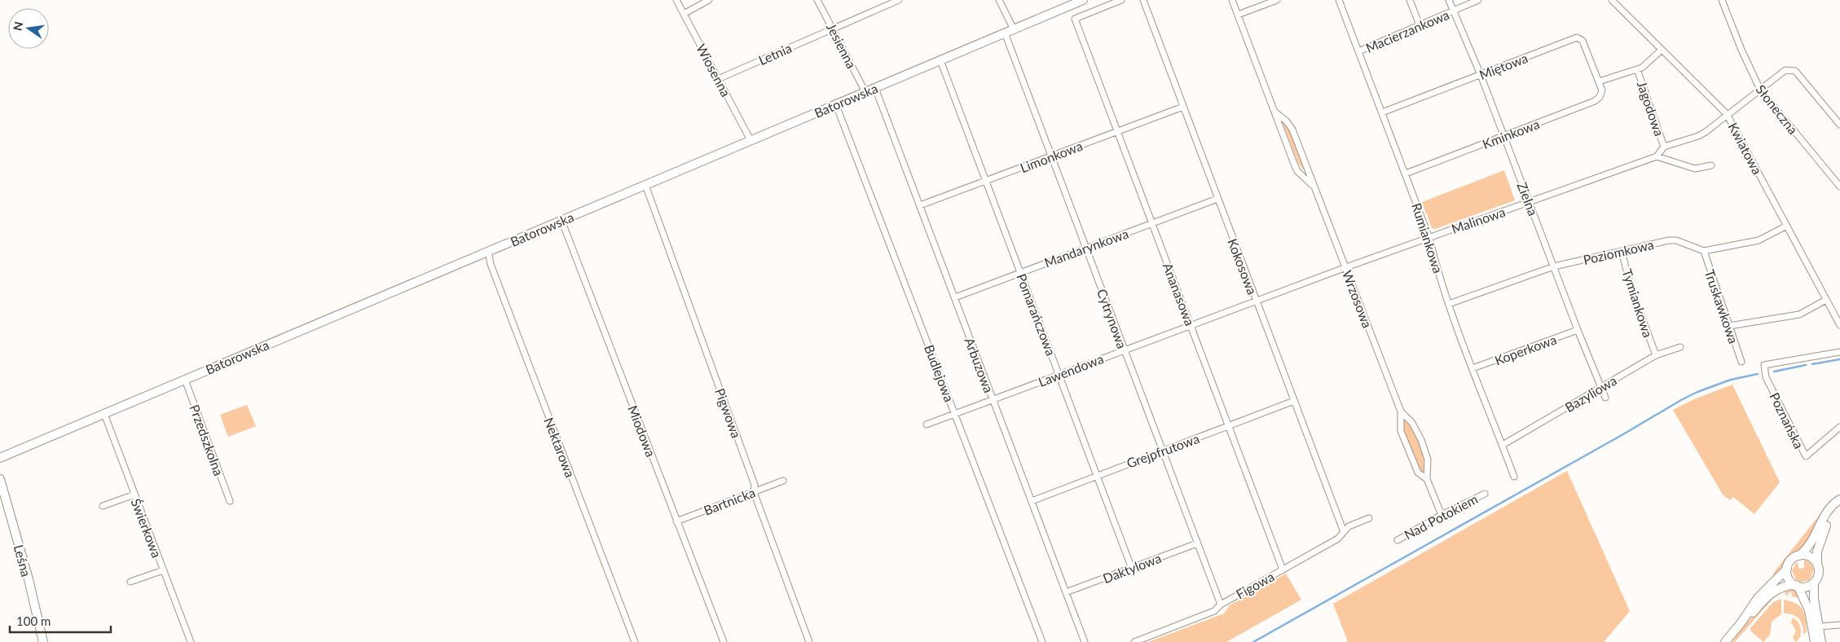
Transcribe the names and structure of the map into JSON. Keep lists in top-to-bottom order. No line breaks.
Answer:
{"streets":{"street":["Macierzankowa","Jesienna","Letnia","Miętowa","Wiosenna","Batorowska","Jagodowa","Słoneczna","Kminkowa","Kwiatowa","Limonkowa","Zielna","Malinowa","Rumiankowa","Mandarynkowa","Poziomkowa","Kokosowa","Ananasowa","Wrzosowa","Tymiankowa","Truskawkowa","Pomarańczowa","Cytrynowa","Koperkowa","Arbuzowa","Lawendowa","Budlejowa","Bazyliowa","Pigwowa","Poznańska","Miodowa","Przedszkolna","Nektarowa","Grejpfrutowa","Bartnicka","Nad Potokiem","Świerkowa","Leśna","Daktylowa","Figowa"]},"crossings":[["Macierzankowa","Zielna"],["Macierzankowa","Rumiankowa"],["Jesienna","Letnia"],["Jesienna","Batorowska"],["Letnia","Wiosenna"],["Miętowa","Kminkowa"],["Miętowa","Zielna"],["Miętowa","Rumiankowa"],["Wiosenna","Batorowska"],["Batorowska","Pomarańczowa"],["Batorowska","Cytrynowa"],["Batorowska","Arbuzowa"],["Batorowska","Budlejowa"],["Batorowska","Pigwowa"],["Batorowska","Miodowa"],["Batorowska","Przedszkolna"],["Batorowska","Nektarowa"],["Batorowska","Świerkowa"],["Kminkowa","Zielna"],["Kminkowa","Rumiankowa"],["Limonkowa","Kokosowa"],["Limonkowa","Ananasowa"],["Limonkowa","Pomarańczowa"],["Limonkowa","Cytrynowa"],["Limonkowa","Arbuzowa"],["Zielna","Malinowa"],["Zielna","Poziomkowa"],["Zielna","Koperkowa"],["Zielna","Bazyliowa"],["Malinowa","Rumiankowa"],["Malinowa","Wrzosowa"],["Malinowa","Lawendowa"],["Rumiankowa","Poziomkowa"],["Rumiankowa","Koperkowa"],["Rumiankowa","Bazyliowa"],["Mandarynkowa","Kokosowa"],["Mandarynkowa","Ananasowa"],["Mandarynkowa","Pomarańczowa"],["Mandarynkowa","Cytrynowa"],["Mandarynkowa","Arbuzowa"],["Poziomkowa","Tymiankowa"],["Poziomkowa","Truskawkowa"],["Kokosowa","Lawendowa"],["Kokosowa","Grejpfrutowa"],["Kokosowa","Figowa"],["Ananasowa","Lawendowa"],["Ananasowa","Grejpfrutowa"],["Ananasowa","Figowa"],["Wrzosowa","Lawendowa"],["Wrzosowa","Nad Potokiem"],["Tymiankowa","Bazyliowa"],["Pomarańczowa","Lawendowa"],["Pomarańczowa","Grejpfrutowa"],["Pomarańczowa","Daktylowa"],["Cytrynowa","Lawendowa"],["Cytrynowa","Grejpfrutowa"],["Cytrynowa","Daktylowa"],["Cytrynowa","Figowa"],["Arbuzowa","Lawendowa"],["Arbuzowa","Grejpfrutowa"],["Arbuzowa","Daktylowa"],["Lawendowa","Budlejowa"],["Pigwowa","Bartnicka"],["Miodowa","Bartnicka"]],"scale_bar":"100 m","north":"left"}
